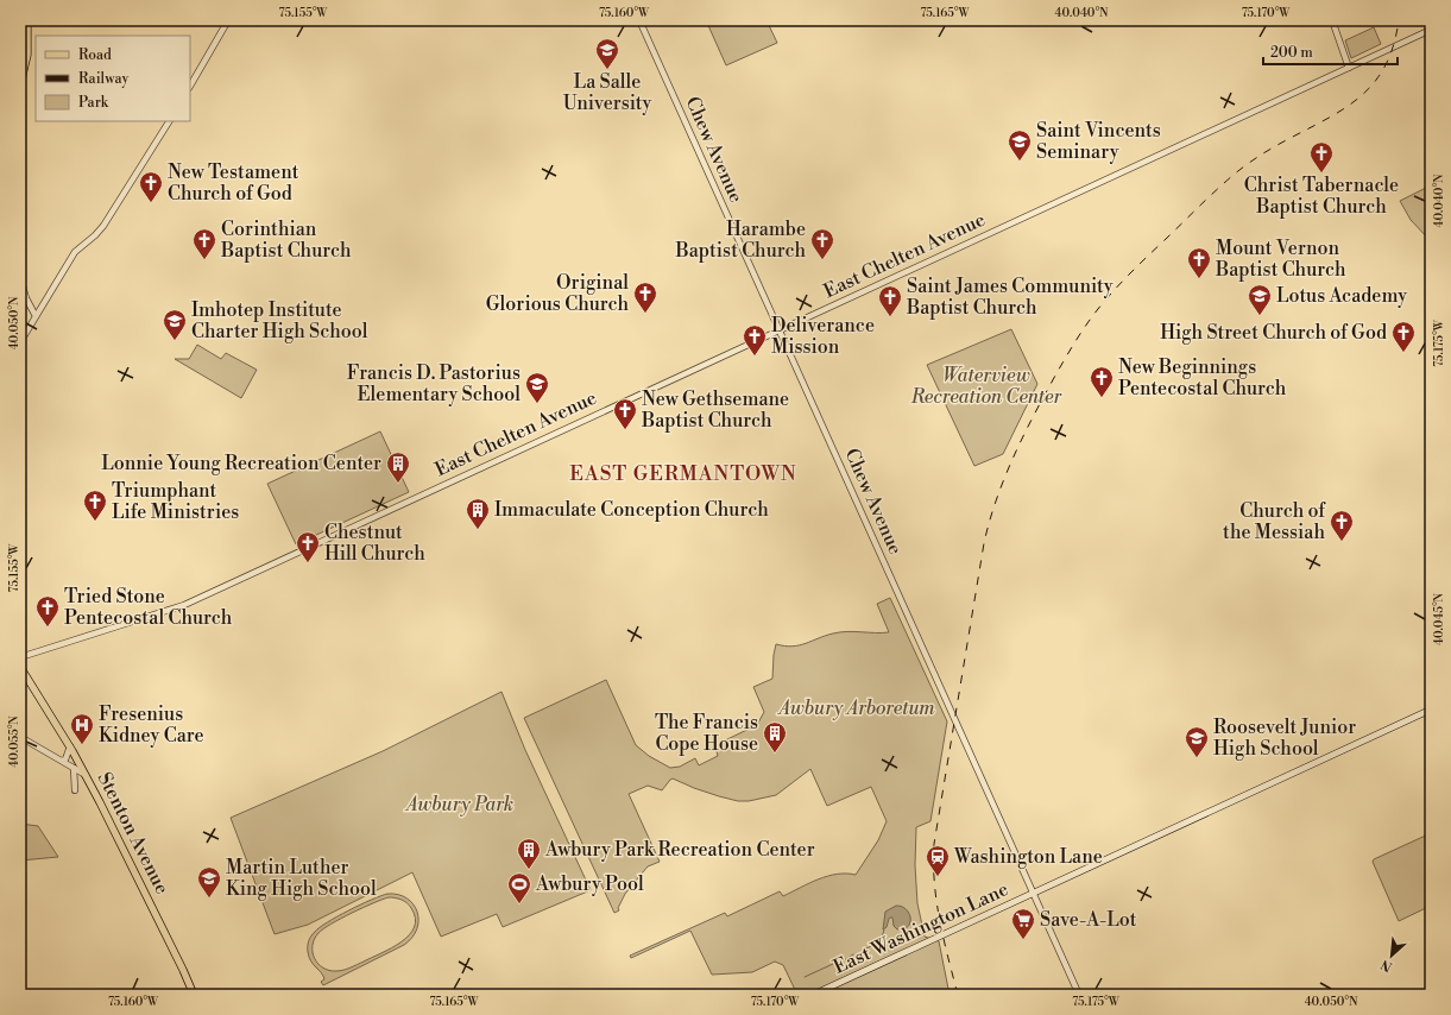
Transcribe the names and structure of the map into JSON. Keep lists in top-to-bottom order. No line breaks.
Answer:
{"streets":{"main road":["Stenton Avenue","East Washington Lane"],"street":["Chew Avenue","East Chelten Avenue"]},"crossings":[["Chew Avenue","East Chelten Avenue"],["Chew Avenue","East Washington Lane"]],"districts":["EAST GERMANTOWN"],"parks":["Waterview Recreation Center","Awbury Arboretum","Awbury Park"],"places":{"school or university":["La Salle University","Saint Vincents Seminary","Lotus Academy","Imhotep Institute Charter High School","Francis D. Pastorius Elementary School","Roosevelt Junior High School","Martin Luther King High School"],"church":["Christ Tabernacle Baptist Church","New Testament Church of God","Corinthian Baptist Church","Harambe Baptist Church","Mount Vernon Baptist Church","Original Glorious Church","Saint James Community Baptist Church","High Street Church of God","Deliverance Mission","New Beginnings Pentecostal Church","New Gethsemane Baptist Church","Triumphant Life Ministries","Church of the Messiah","Chestnut Hill Church","Tried Stone Pentecostal Church"],"building":["Lonnie Young Recreation Center","Immaculate Conception Church","The Francis Cope House","Awbury Park Recreation Center"],"hospital":["Fresenius Kidney Care"],"station":["Washington Lane"],"sports":["Awbury Pool"],"supermarket":["Save-A-Lot"]},"legend":["Road","Railway","Park"],"scale_bar":"200 m","north":"bottom left","coordinates":["75.155°W","75.160°W","75.165°W","40.040°N","75.170°W","40.050°N","75.175°W","40.045°N","40.055°N"]}
